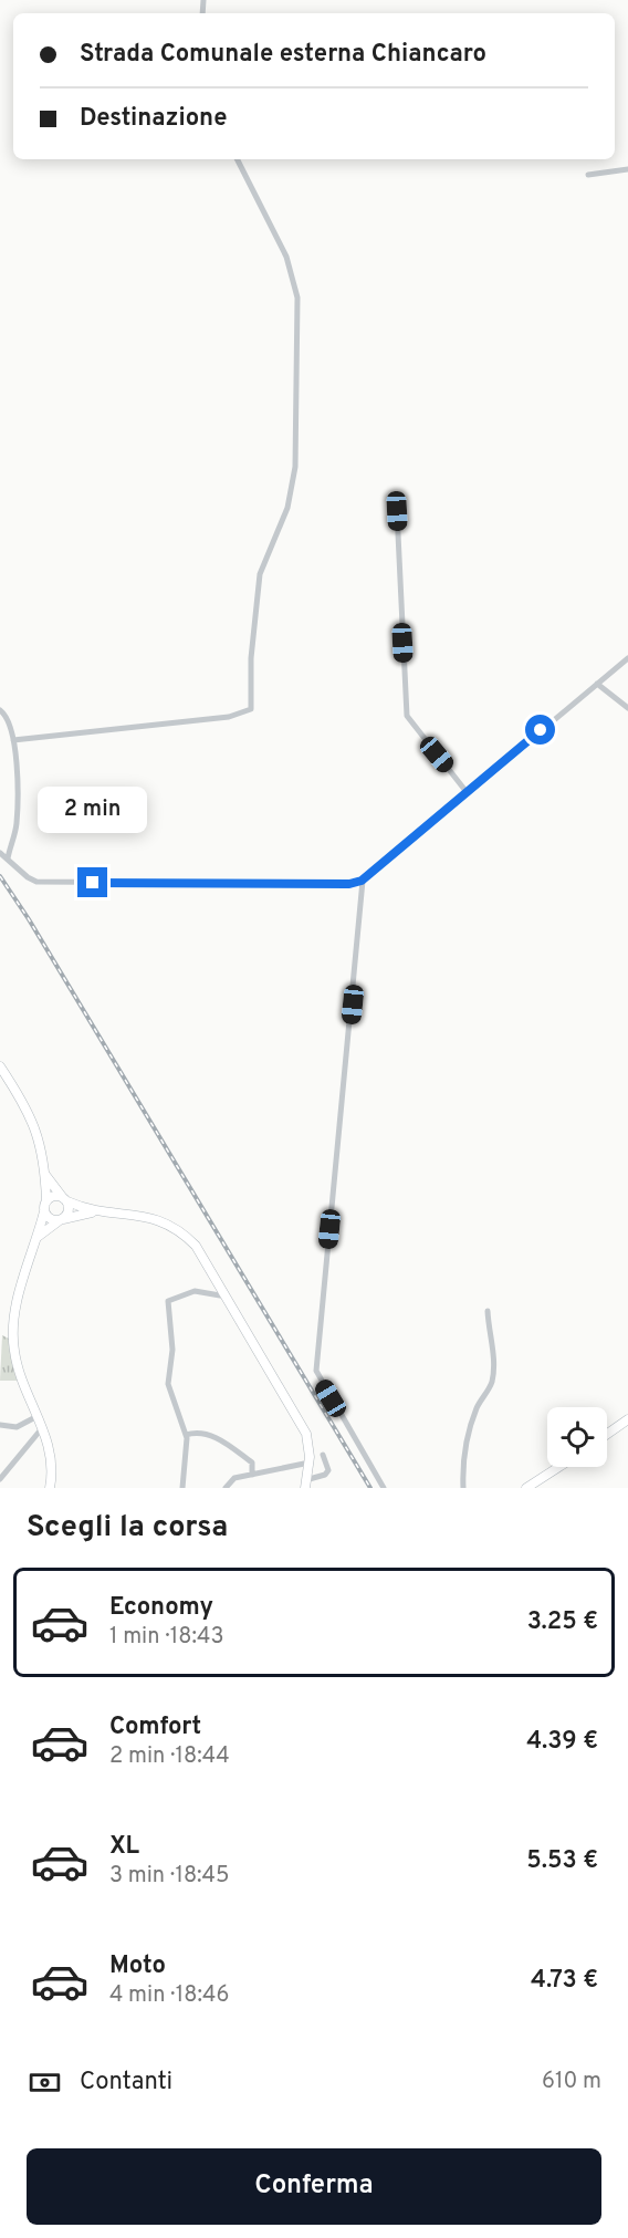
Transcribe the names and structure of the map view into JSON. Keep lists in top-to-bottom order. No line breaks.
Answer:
{"page":{"banner":["Strada Comunale esterna Chiancaro","Destinazione"],"bubble":"2 min","heading":"Scegli la corsa","list":[{"name":"Economy","note":"1 min · 18:43","value":"3.25 €"},{"name":"Comfort","note":"2 min · 18:44","value":"4.39 €"},{"name":"XL","note":"3 min · 18:45","value":"5.53 €"},{"name":"Moto","note":"4 min · 18:46","value":"4.73 €"}],"pay":["Contanti","610 m"],"buttons":"Conferma"}}
